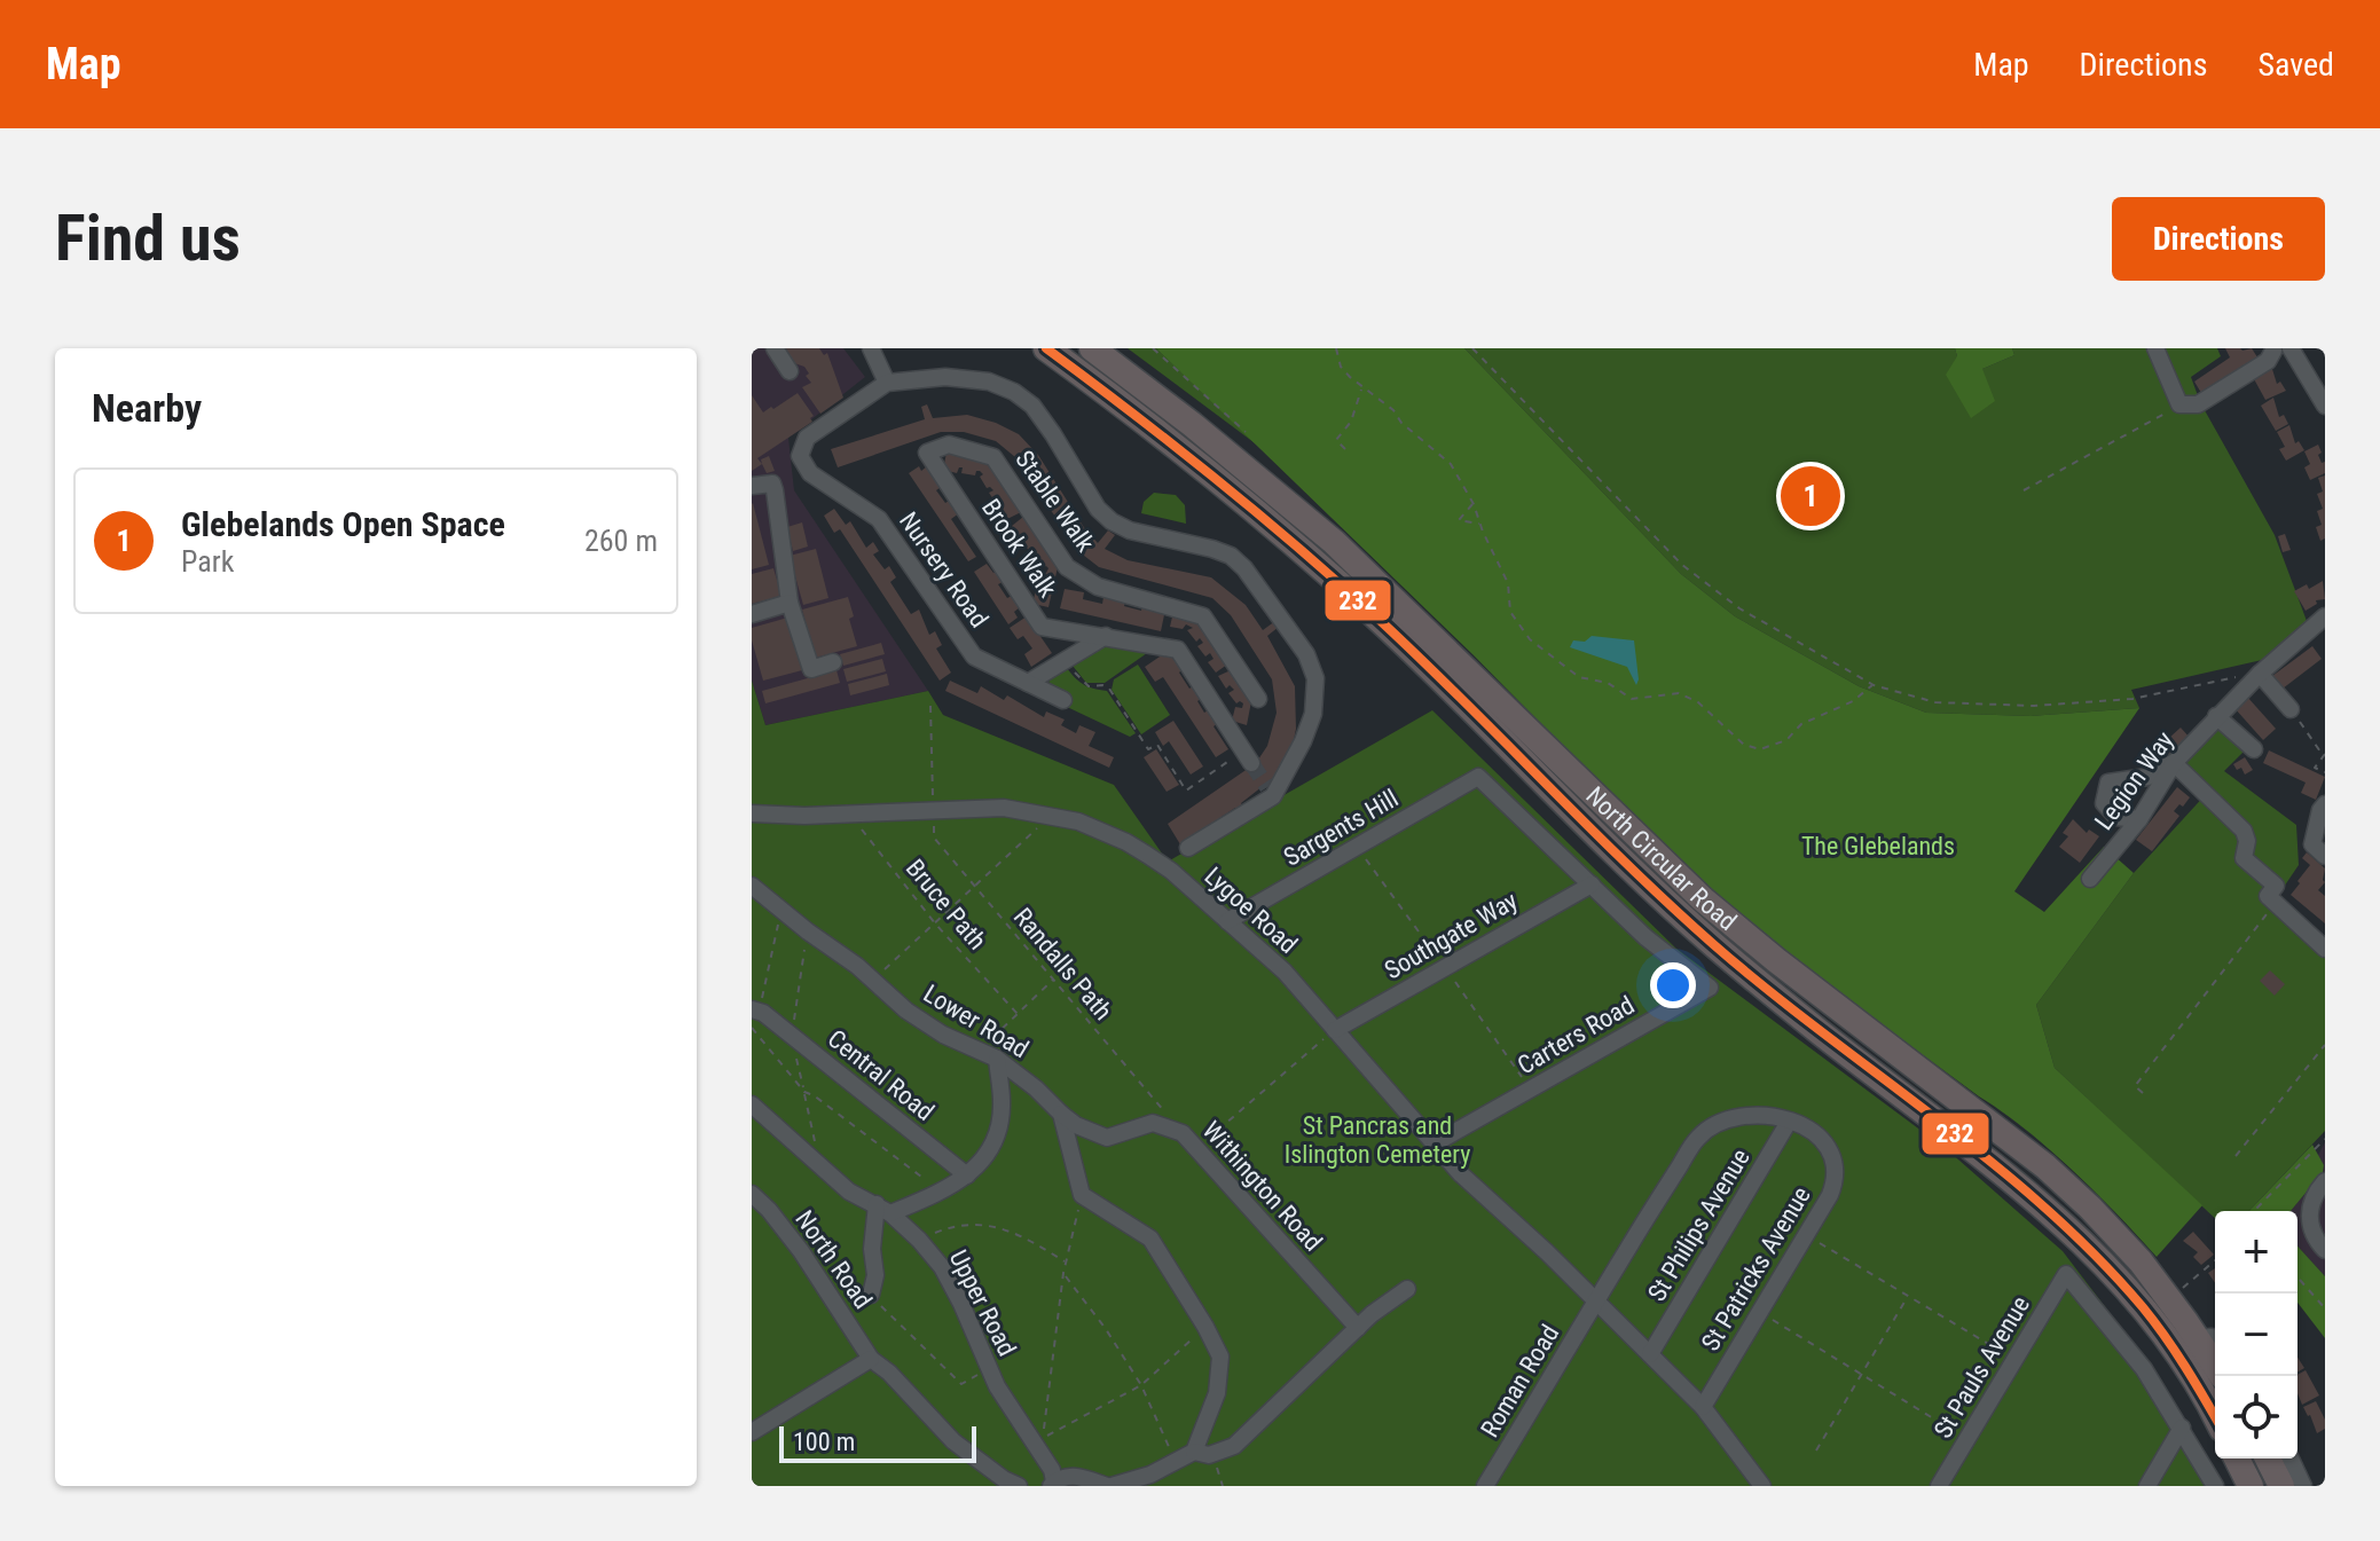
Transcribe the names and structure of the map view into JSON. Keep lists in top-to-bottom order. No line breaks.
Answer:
{"streets":{"highway":["North Circular Road"],"street":["Stable Walk","Brook Walk","Nursery Road","Legion Way","Sargents Hill","Lygoe Road","Southgate Way","Lower Road","Carters Road","Central Road","Withington Road","St Philips Avenue","North Road","St Patricks Avenue","Upper Road","St Pauls Avenue","Roman Road"],"path":["Bruce Path","Randalls Path"]},"crossings":[["Stable Walk","Brook Walk"],["Sargents Hill","Lygoe Road"],["Sargents Hill","Carters Road"],["Bruce Path","Lygoe Road"],["Lygoe Road","Southgate Way"],["Lygoe Road","Randalls Path"],["Lygoe Road","Carters Road"],["Lygoe Road","St Philips Avenue"],["Lygoe Road","St Patricks Avenue"],["Lygoe Road","Roman Road"],["Southgate Way","Carters Road"],["Randalls Path","Withington Road"],["Lower Road","Withington Road"],["St Philips Avenue","St Patricks Avenue"],["St Philips Avenue","Roman Road"],["St Patricks Avenue","Roman Road"]],"parks":["The Glebelands","St Pancras and Islington Cemetery"],"lines":["transit line 232"],"scale_bar":"100 m","page":{"header":"Map","nav":["Map","Directions","Saved"],"buttons":"Directions","title":"Find us","heading":"Nearby","pins":"1","list":[{"mark":"1","name":"Glebelands Open Space","note":"Park","value":"260 m"}],"map_buttons":["+","−"],"scale":"100 m"}}
